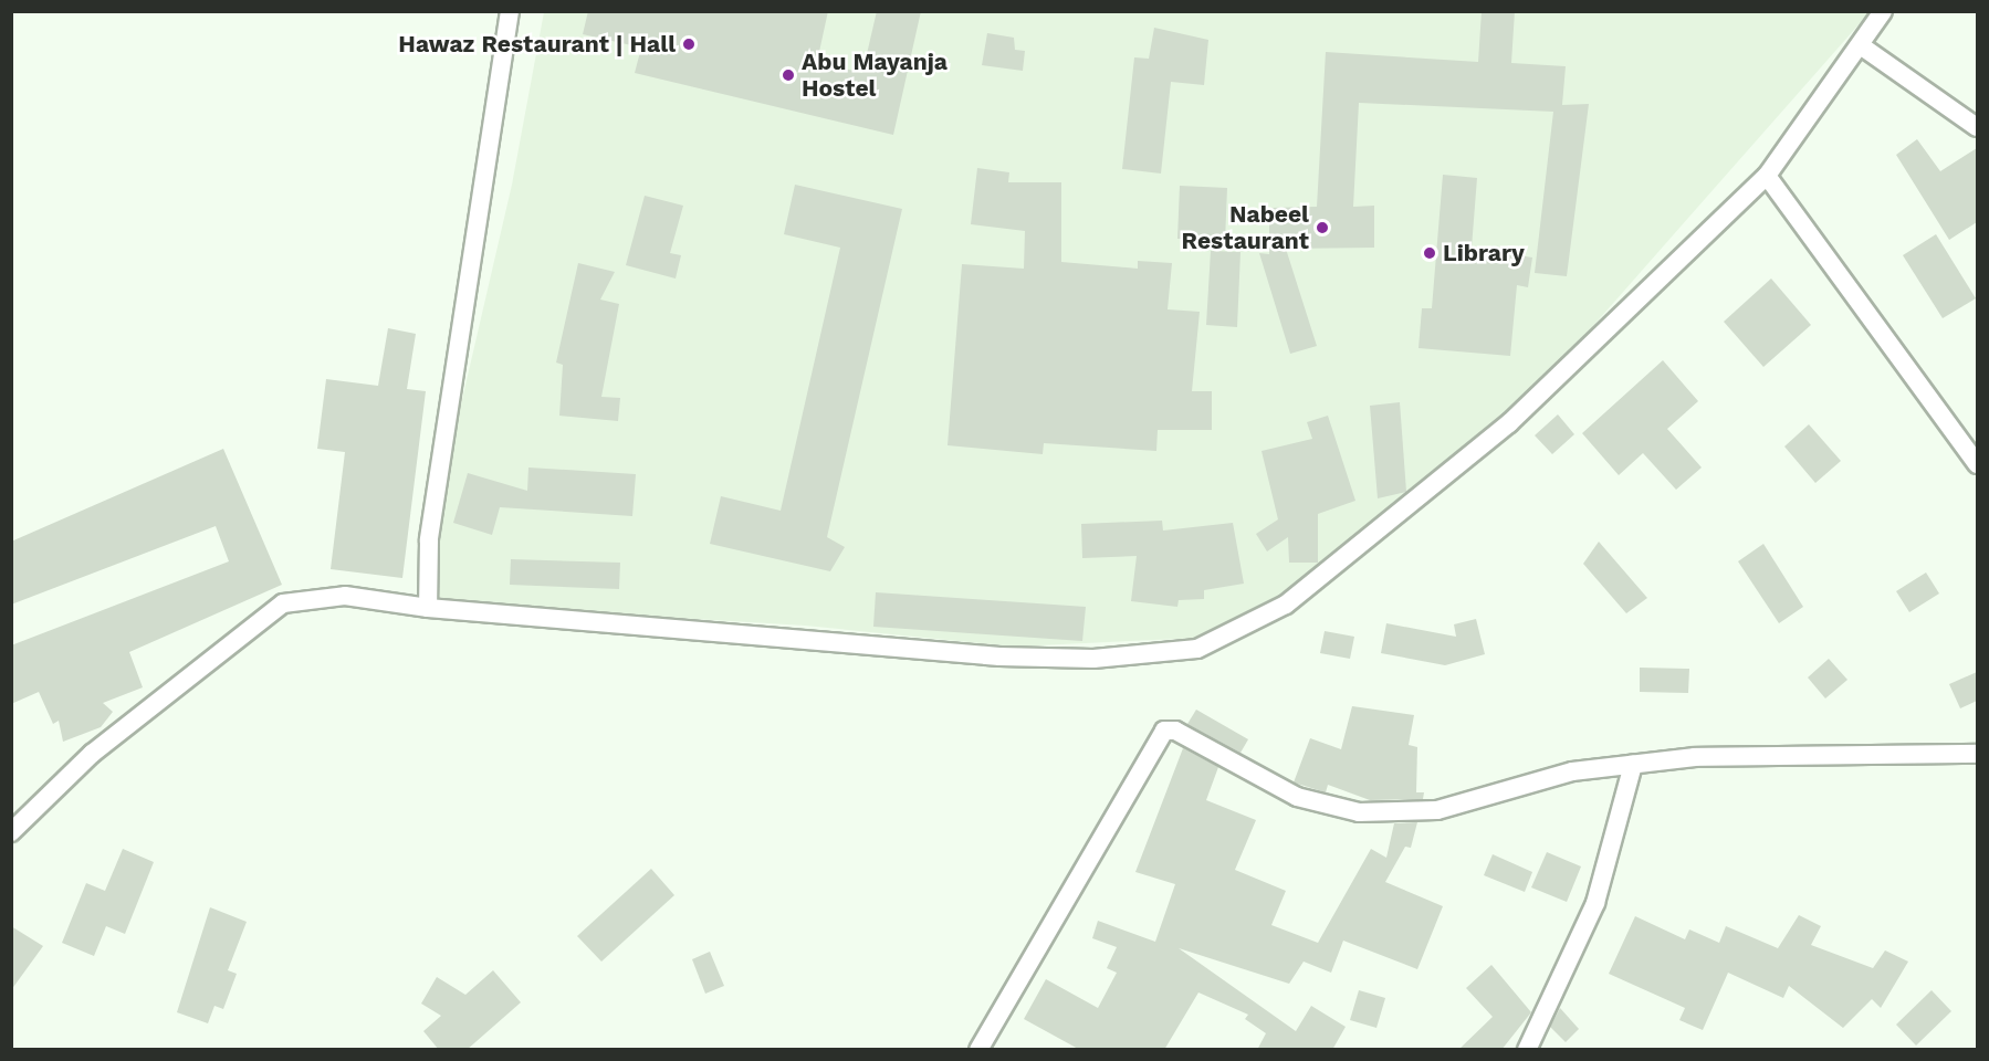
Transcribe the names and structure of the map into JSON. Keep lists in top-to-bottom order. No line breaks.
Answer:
{"places":["Hawaz Restaurant | Hall","Abu Mayanja Hostel","Nabeel Restaurant","Library"]}
